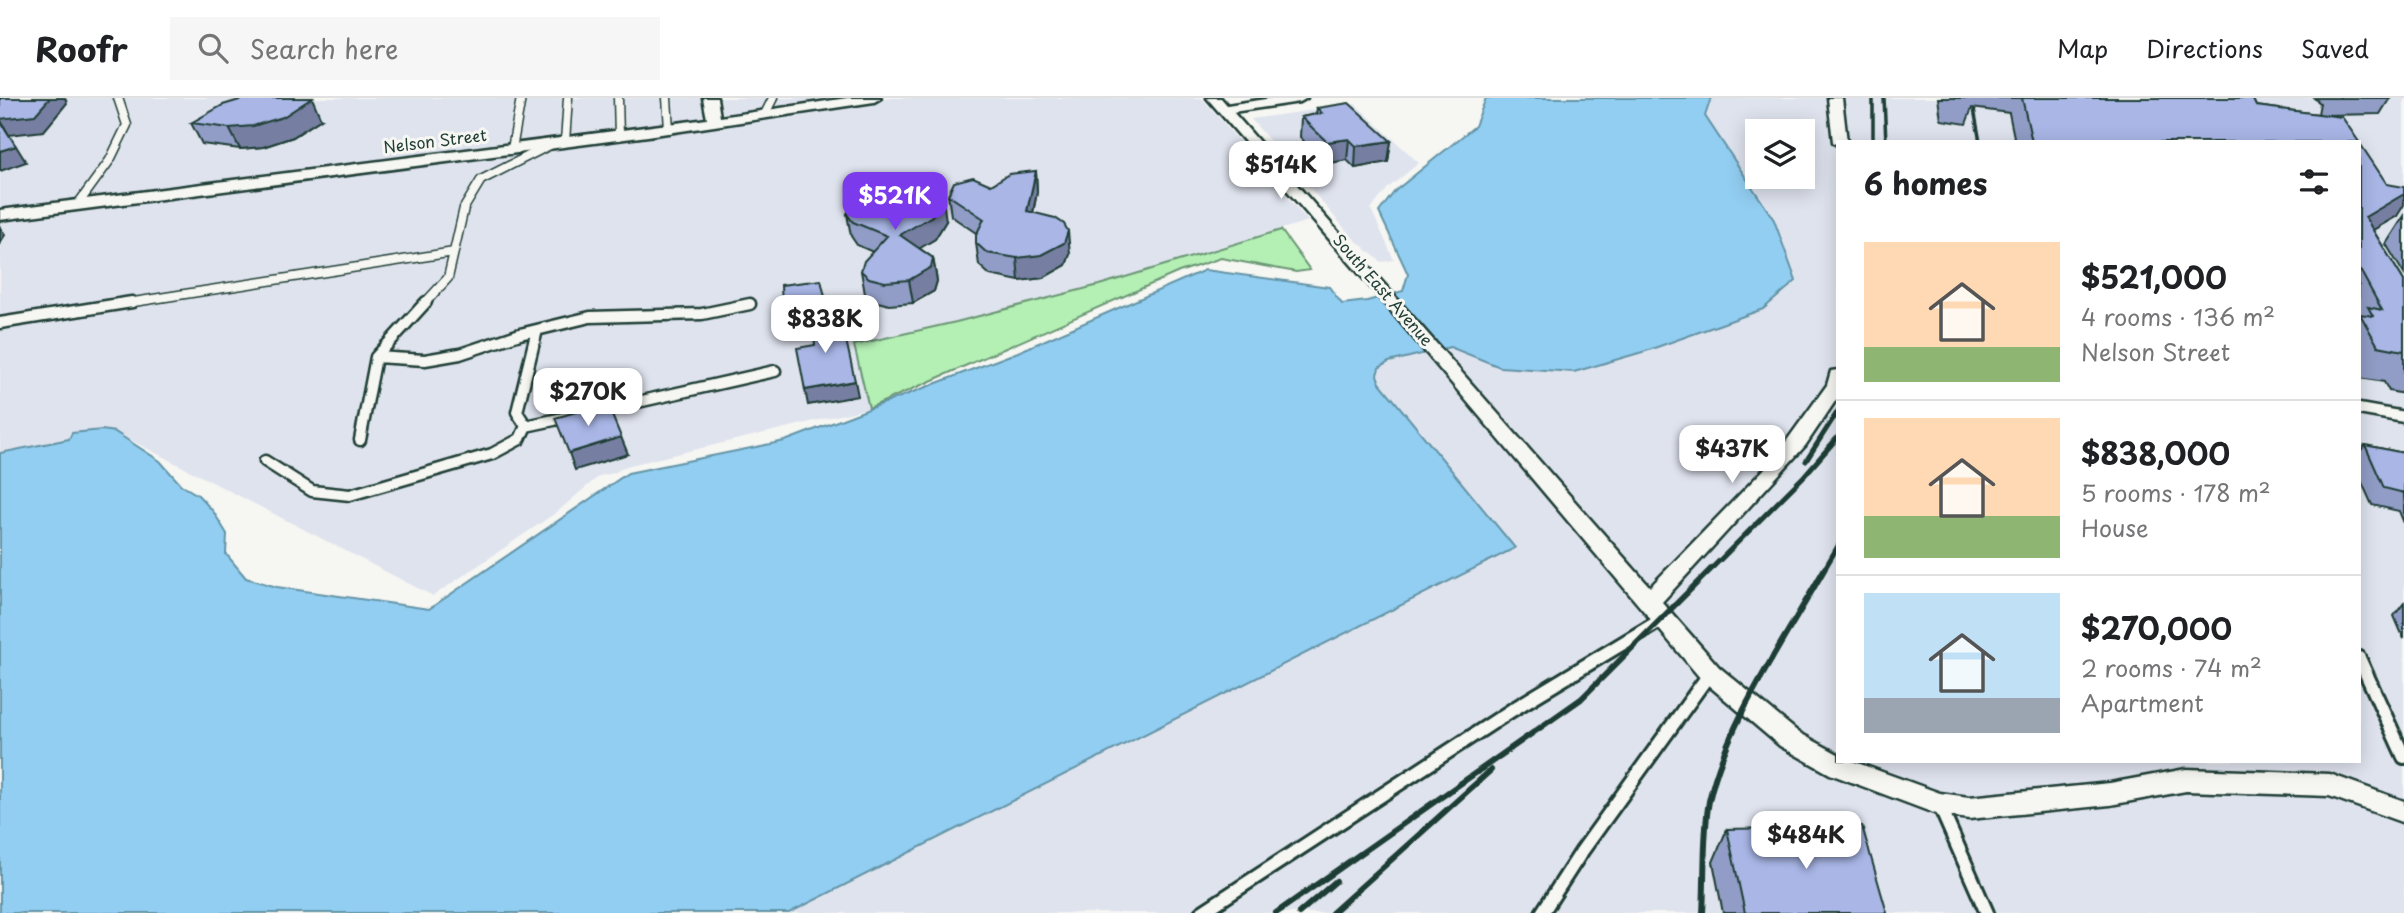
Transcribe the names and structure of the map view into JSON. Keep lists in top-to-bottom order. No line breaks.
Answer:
{"streets":{"street":["Nelson Street","South East Avenue"]},"page":{"header":"Roofr","search":"Search here","nav":["Map","Directions","Saved"],"heading":"6 homes","price":["$514K","$521K","$838K","$270K","$437K","$484K"],"list":[{"name":"$521,000","note":"4 rooms · 136 m² · Nelson Street"},{"name":"$838,000","note":"5 rooms · 178 m² · House"},{"name":"$270,000","note":"2 rooms · 74 m² · Apartment"}]}}
